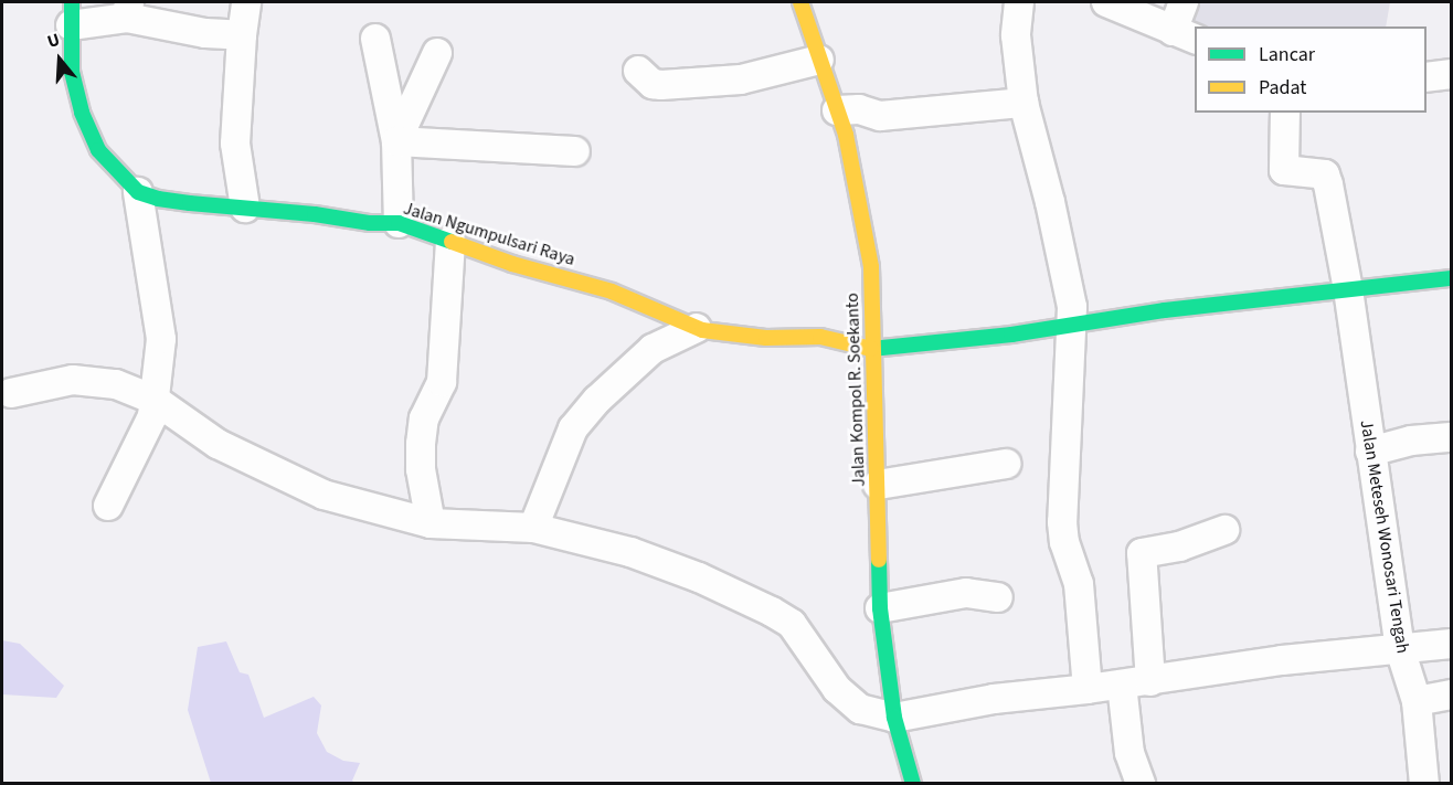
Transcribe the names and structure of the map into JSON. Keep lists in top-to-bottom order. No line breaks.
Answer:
{"streets":{"street":["Jalan Ngumpulsari Raya","Jalan Kompol R. Soekanto","Jalan Meteseh Wonosari Tengah"]},"crossings":[["Jalan Ngumpulsari Raya","Jalan Kompol R. Soekanto"],["Jalan Ngumpulsari Raya","Jalan Meteseh Wonosari Tengah"]],"legend":["Lancar","Padat"],"north":"top"}
